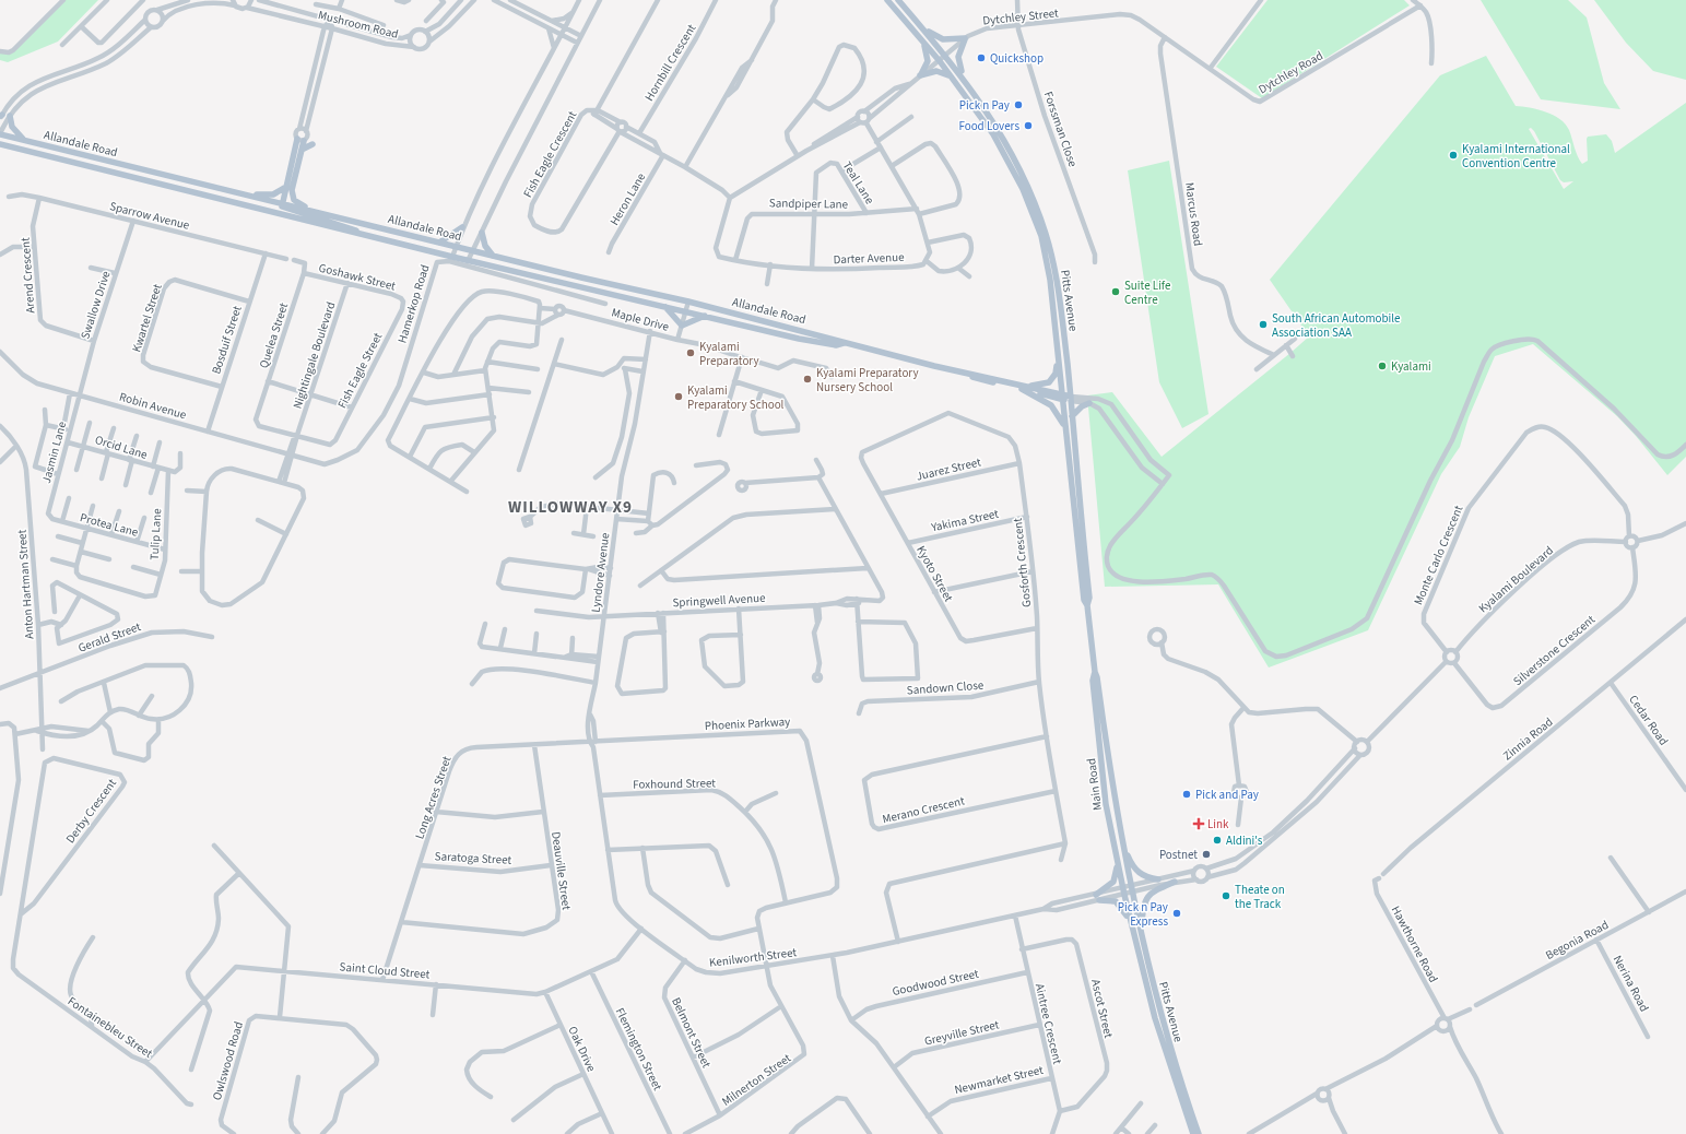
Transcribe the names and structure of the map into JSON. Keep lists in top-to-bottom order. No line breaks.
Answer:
{"streets":{"main road":["Allandale Road","Pitts Avenue","Main Road"],"street":["Dytchley Street","Mushroom Road","Hornbill Crescent","Dytchley Road","Forssman Close","Fish Eagle Crescent","Teal Lane","Heron Lane","Sandpiper Lane","Marcus Road","Sparrow Avenue","Darter Avenue","Arend Crescent","Goshawk Street","Hamerkop Road","Swallow Drive","Kwartel Street","Maple Drive","Quelea Street","Bosduif Street","Nightingale Boulevard","Fish Eagle Street","Robin Avenue","Orcid Lane","Jasmin Lane","Juarez Street","Yakima Street","Protea Lane","Tulip Lane","Monte Carlo Crescent","Gosforth Crescent","Lyndore Avenue","Kyoto Street","Kyalami Boulevard","Anton Hartman Street","Springwell Avenue","Gerald Street","Silverstone Crescent","Sandown Close","Cedar Road","Phoenix Parkway","Zinnia Road","Foxhound Street","Long Acres Street","Merano Crescent","Derby Crescent","Saratoga Street","Deauville Street","Begonia Road","Hawthorne Road","Kenilworth Street","Saint Cloud Street","Goodwood Street","Nerina Road","Ascot Street","Aintree Crescent","Fontainebleu Street","Belmont Street","Greyville Street","Oak Drive","Flemington Street","Owlswood Road","Milnerton Street","Newmarket Street"]},"crossings":[["Dytchley Street","Dytchley Road"],["Dytchley Street","Forssman Close"],["Dytchley Street","Pitts Avenue"],["Dytchley Road","Marcus Road"],["Allandale Road","Pitts Avenue"],["Teal Lane","Sandpiper Lane"],["Sandpiper Lane","Darter Avenue"],["Sparrow Avenue","Arend Crescent"],["Sparrow Avenue","Swallow Drive"],["Sparrow Avenue","Bosduif Street"],["Arend Crescent","Swallow Drive"],["Goshawk Street","Quelea Street"],["Goshawk Street","Nightingale Boulevard"],["Goshawk Street","Fish Eagle Street"],["Pitts Avenue","Main Road"],["Pitts Avenue","Kenilworth Street"],["Hamerkop Road","Robin Avenue"],["Swallow Drive","Robin Avenue"],["Swallow Drive","Jasmin Lane"],["Kwartel Street","Bosduif Street"],["Maple Drive","Lyndore Avenue"],["Quelea Street","Nightingale Boulevard"],["Quelea Street","Fish Eagle Street"],["Bosduif Street","Robin Avenue"],["Nightingale Boulevard","Fish Eagle Street"],["Nightingale Boulevard","Robin Avenue"],["Robin Avenue","Jasmin Lane"],["Orcid Lane","Jasmin Lane"],["Orcid Lane","Tulip Lane"],["Jasmin Lane","Protea Lane"],["Juarez Street","Gosforth Crescent"],["Juarez Street","Kyoto Street"],["Yakima Street","Gosforth Crescent"],["Yakima Street","Kyoto Street"],["Protea Lane","Tulip Lane"],["Monte Carlo Crescent","Kyalami Boulevard"],["Monte Carlo Crescent","Silverstone Crescent"],["Gosforth Crescent","Kyoto Street"],["Gosforth Crescent","Sandown Close"],["Gosforth Crescent","Merano Crescent"],["Lyndore Avenue","Springwell Avenue"],["Lyndore Avenue","Phoenix Parkway"],["Lyndore Avenue","Long Acres Street"],["Lyndore Avenue","Kenilworth Street"],["Kyalami Boulevard","Silverstone Crescent"],["Anton Hartman Street","Gerald Street"],["Cedar Road","Zinnia Road"],["Phoenix Parkway","Long Acres Street"],["Phoenix Parkway","Kenilworth Street"],["Phoenix Parkway","Milnerton Street"],["Zinnia Road","Hawthorne Road"],["Foxhound Street","Kenilworth Street"],["Foxhound Street","Milnerton Street"],["Main Road","Kenilworth Street"],["Long Acres Street","Saratoga Street"],["Long Acres Street","Deauville Street"],["Long Acres Street","Kenilworth Street"],["Long Acres Street","Saint Cloud Street"],["Derby Crescent","Fontainebleu Street"],["Saratoga Street","Deauville Street"],["Begonia Road","Nerina Road"],["Kenilworth Street","Saint Cloud Street"],["Kenilworth Street","Aintree Crescent"],["Kenilworth Street","Belmont Street"],["Kenilworth Street","Milnerton Street"],["Saint Cloud Street","Fontainebleu Street"],["Saint Cloud Street","Oak Drive"],["Saint Cloud Street","Flemington Street"],["Goodwood Street","Aintree Crescent"],["Ascot Street","Aintree Crescent"],["Aintree Crescent","Greyville Street"],["Aintree Crescent","Newmarket Street"],["Belmont Street","Milnerton Street"]],"districts":["WILLOWWAY X9"],"places":{"other":["Quickshop","Pick n Pay","Food Lovers","Kyalami International Convention Centre","Suite Life Centre","South African Automobile Association SAA","Kyalami Preparatory","Kyalami","Kyalami Preparatory Nursery School","Kyalami Preparatory School","Pick and Pay","Aldini's","Postnet","Theate on the Track","Pick n Pay Express"],"health":["Link"]}}
